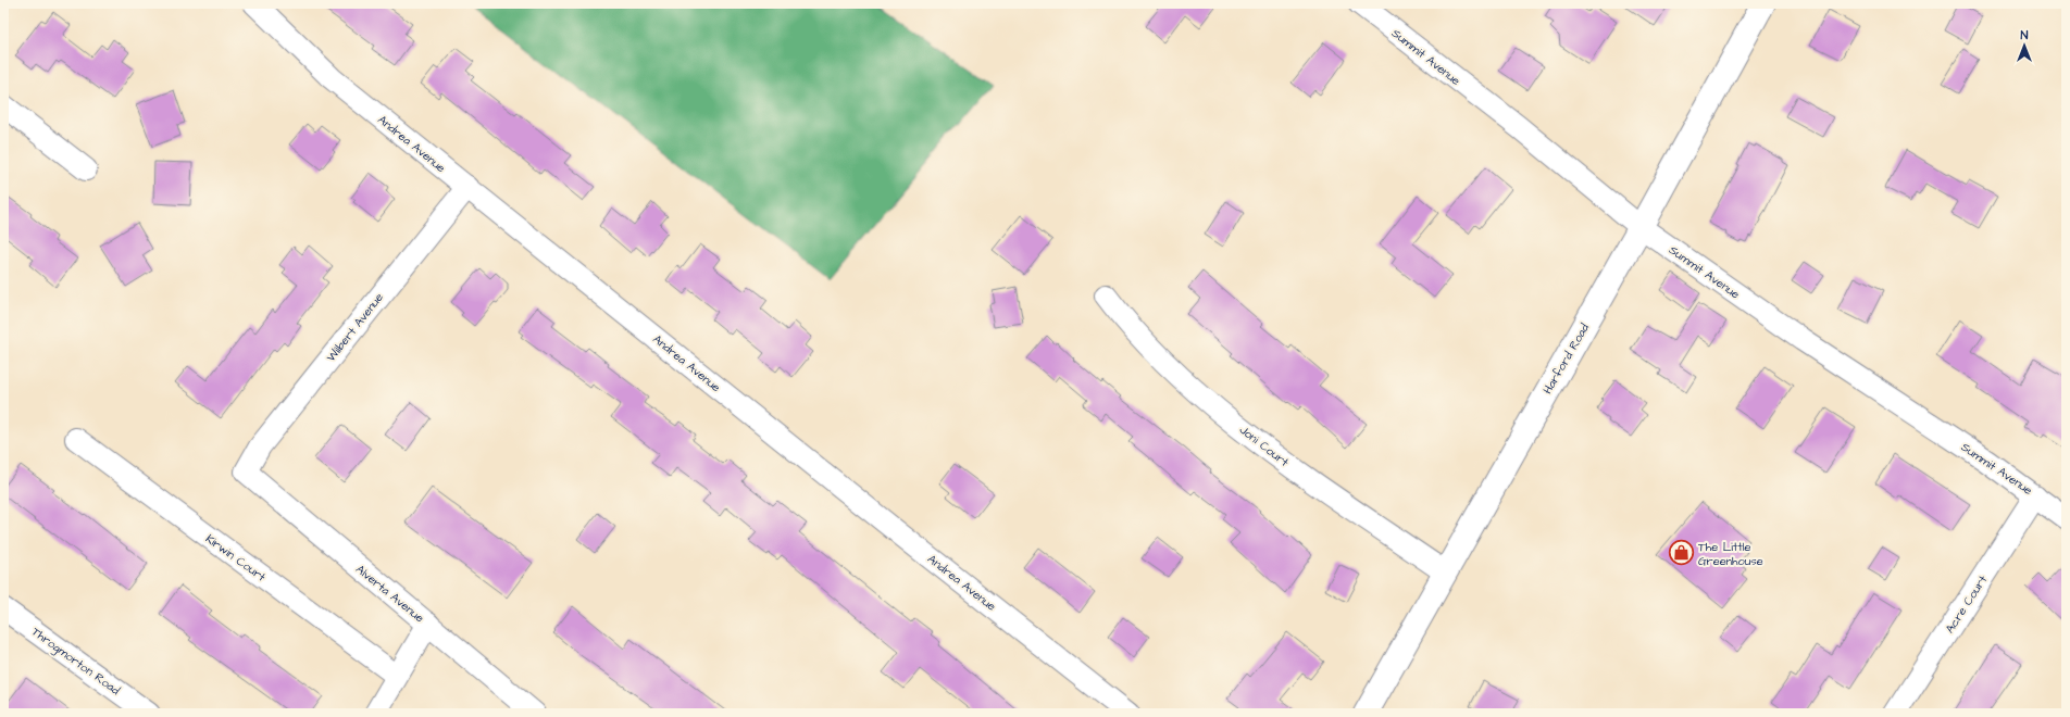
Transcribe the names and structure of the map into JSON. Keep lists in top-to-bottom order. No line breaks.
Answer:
{"streets":{"main road":["Harford Road"],"street":["Summit Avenue","Andrea Avenue","Wilbert Avenue","Joni Court","Kirwin Court","Alverta Avenue","Acre Court","Throgmorton Road"]},"crossings":[["Summit Avenue","Harford Road"],["Summit Avenue","Acre Court"],["Andrea Avenue","Wilbert Avenue"],["Wilbert Avenue","Alverta Avenue"],["Harford Road","Joni Court"]],"places":{"shop":["The Little Greenhouse"]},"north":"top"}
